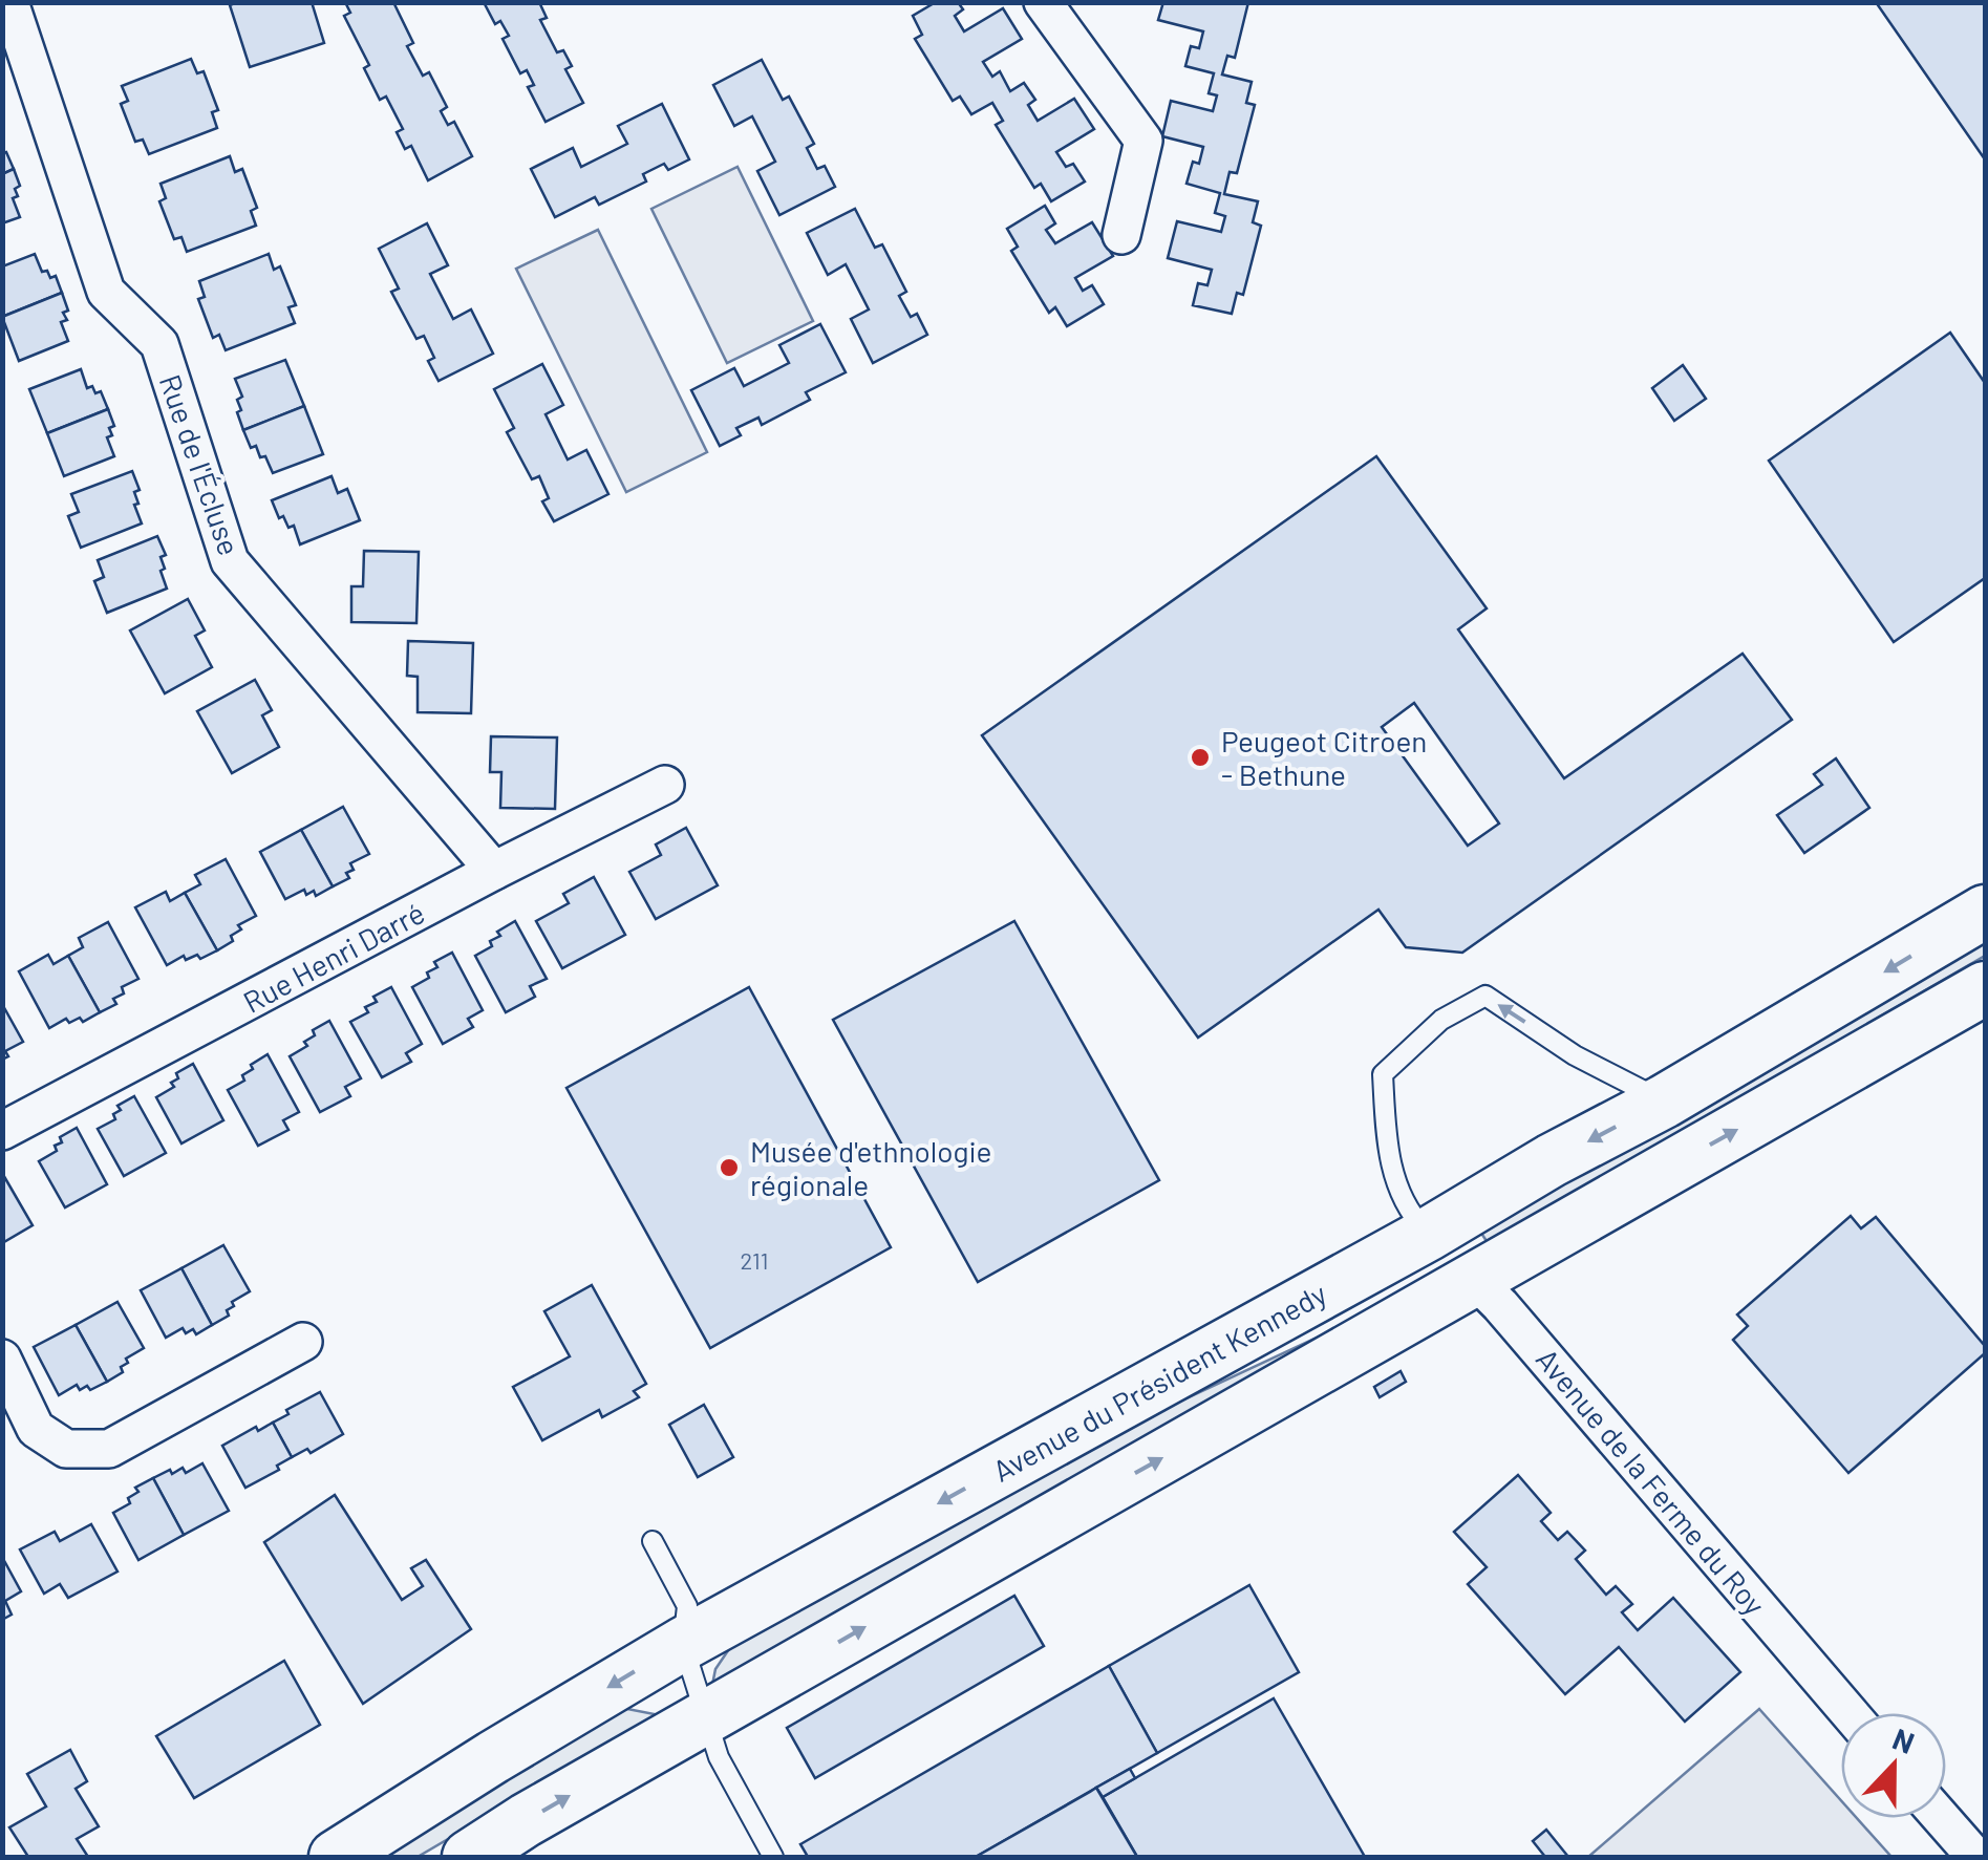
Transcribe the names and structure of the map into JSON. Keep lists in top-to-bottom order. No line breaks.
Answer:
{"streets":{"main road":["Avenue du Président Kennedy","Avenue de la Ferme du Roy"],"street":["Rue de l'Écluse","Rue Henri Darré"]},"crossings":[["Rue de l'Écluse","Rue Henri Darré"],["Avenue du Président Kennedy","Avenue de la Ferme du Roy"]],"places":["Peugeot Citroen - Bethune","Musée d'ethnologie régionale"],"house_numbers":["211"],"north":"top"}
